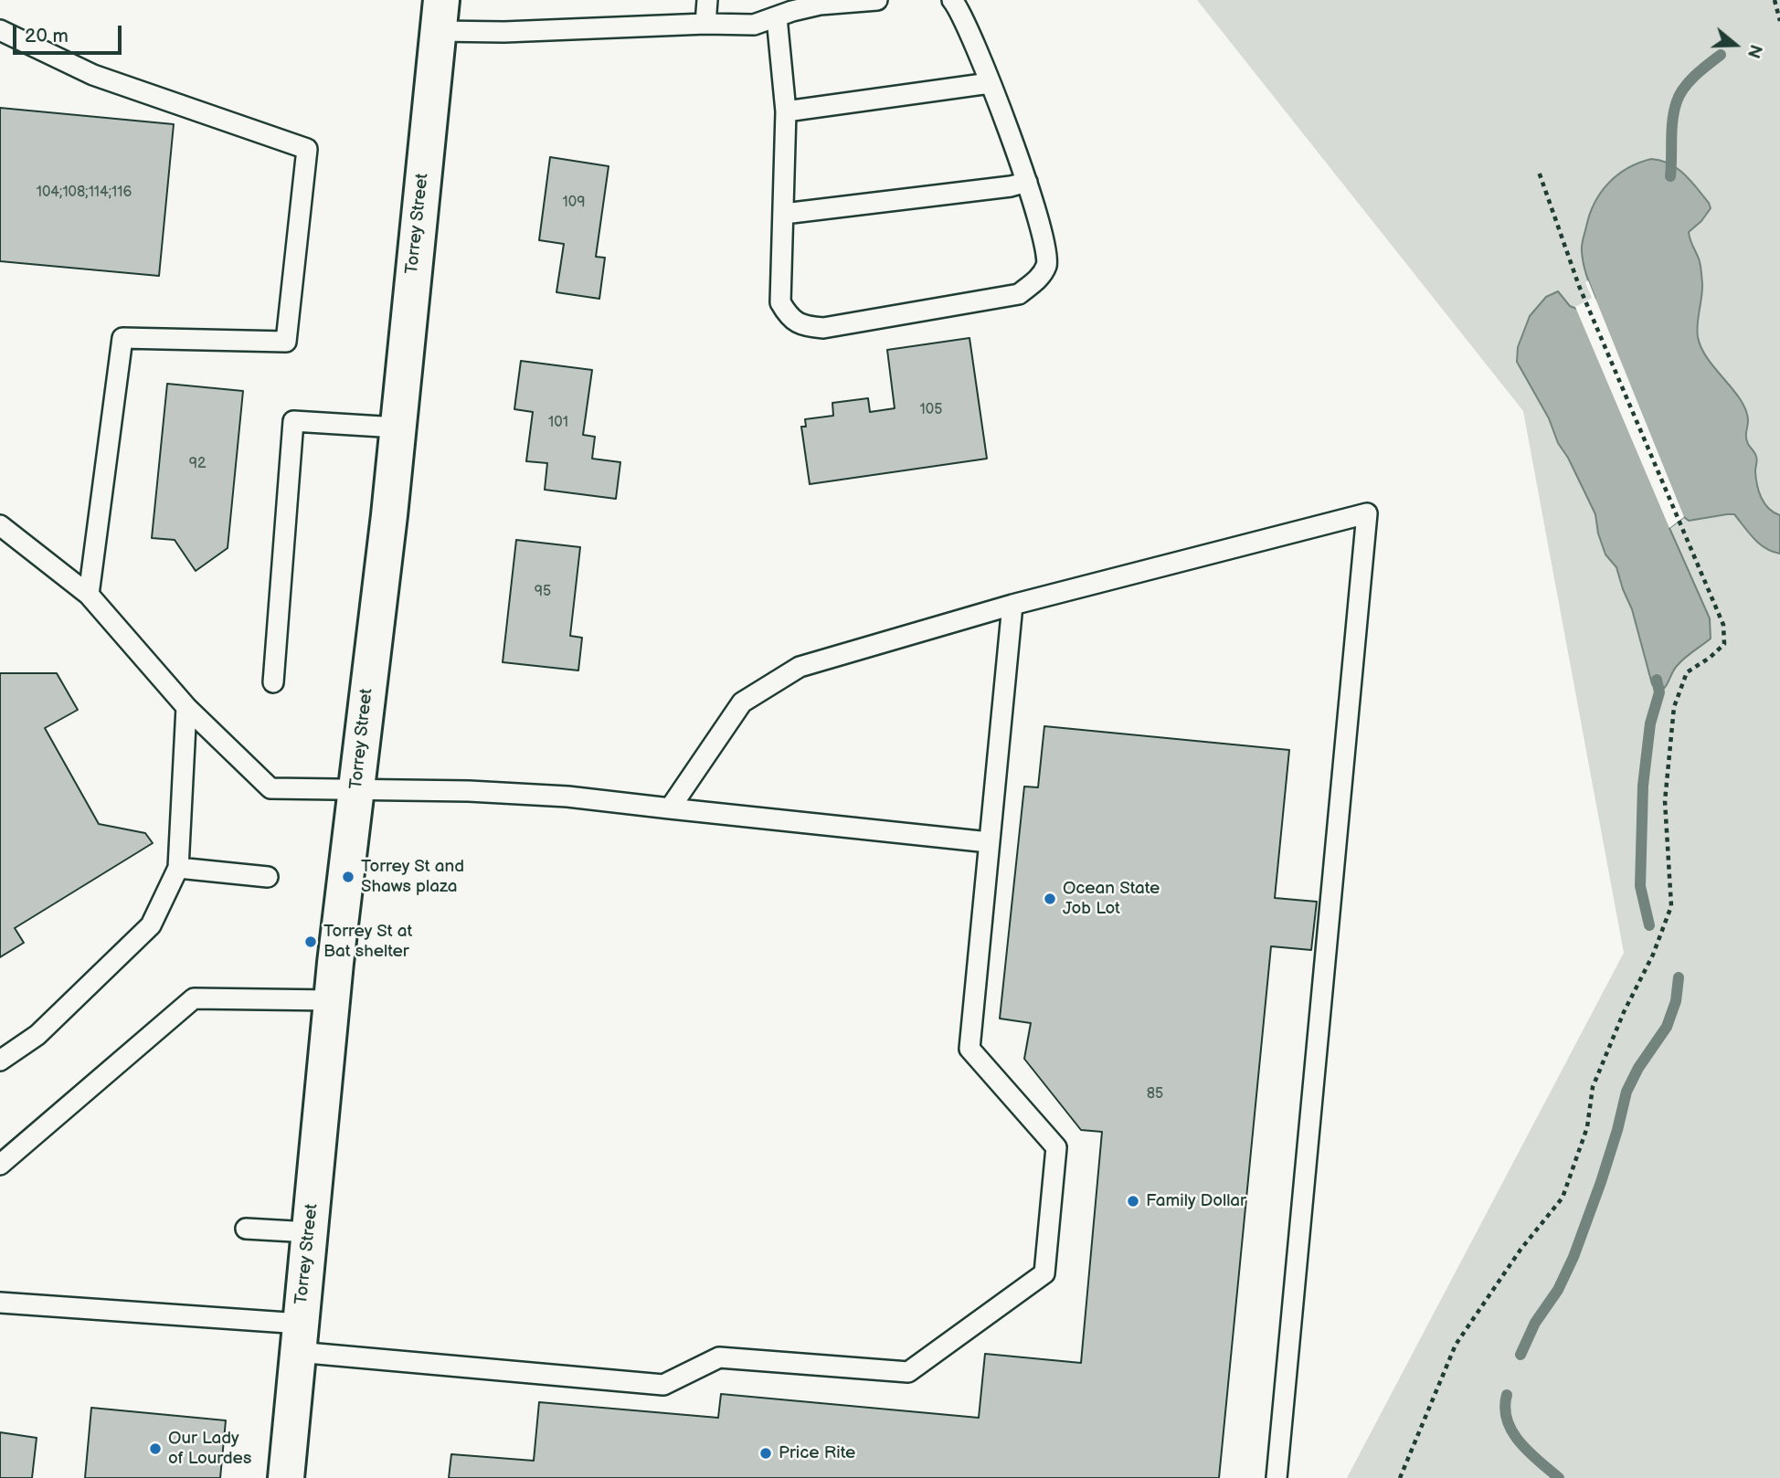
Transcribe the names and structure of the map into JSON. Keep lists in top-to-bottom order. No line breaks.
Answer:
{"streets":{"main road":["Torrey Street"]},"places":["Torrey St and Shaws plaza","Ocean State Job Lot","Torrey St at Bat shelter","Family Dollar","Our Lady of Lourdes","Price Rite"],"house_numbers":["104;108;114;116","109","105","101","92","95","85"],"scale_bar":"20 m","north":"right"}
